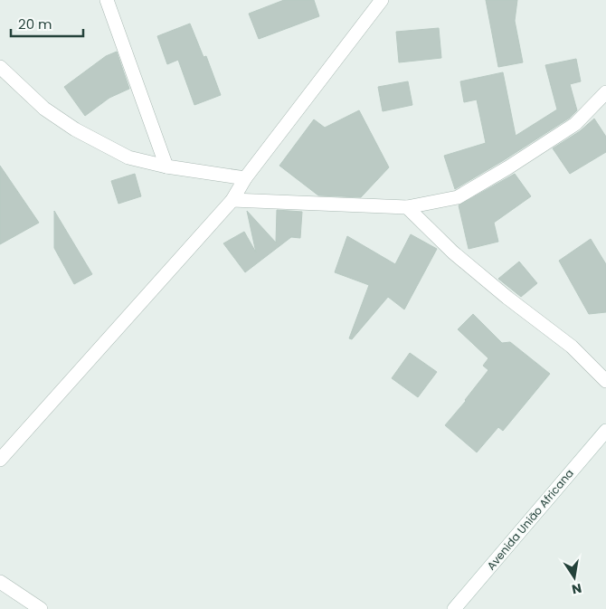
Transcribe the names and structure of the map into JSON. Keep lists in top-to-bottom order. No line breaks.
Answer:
{"streets":{"street":["Avenida União Africana"]},"scale_bar":"20 m","north":"bottom"}
